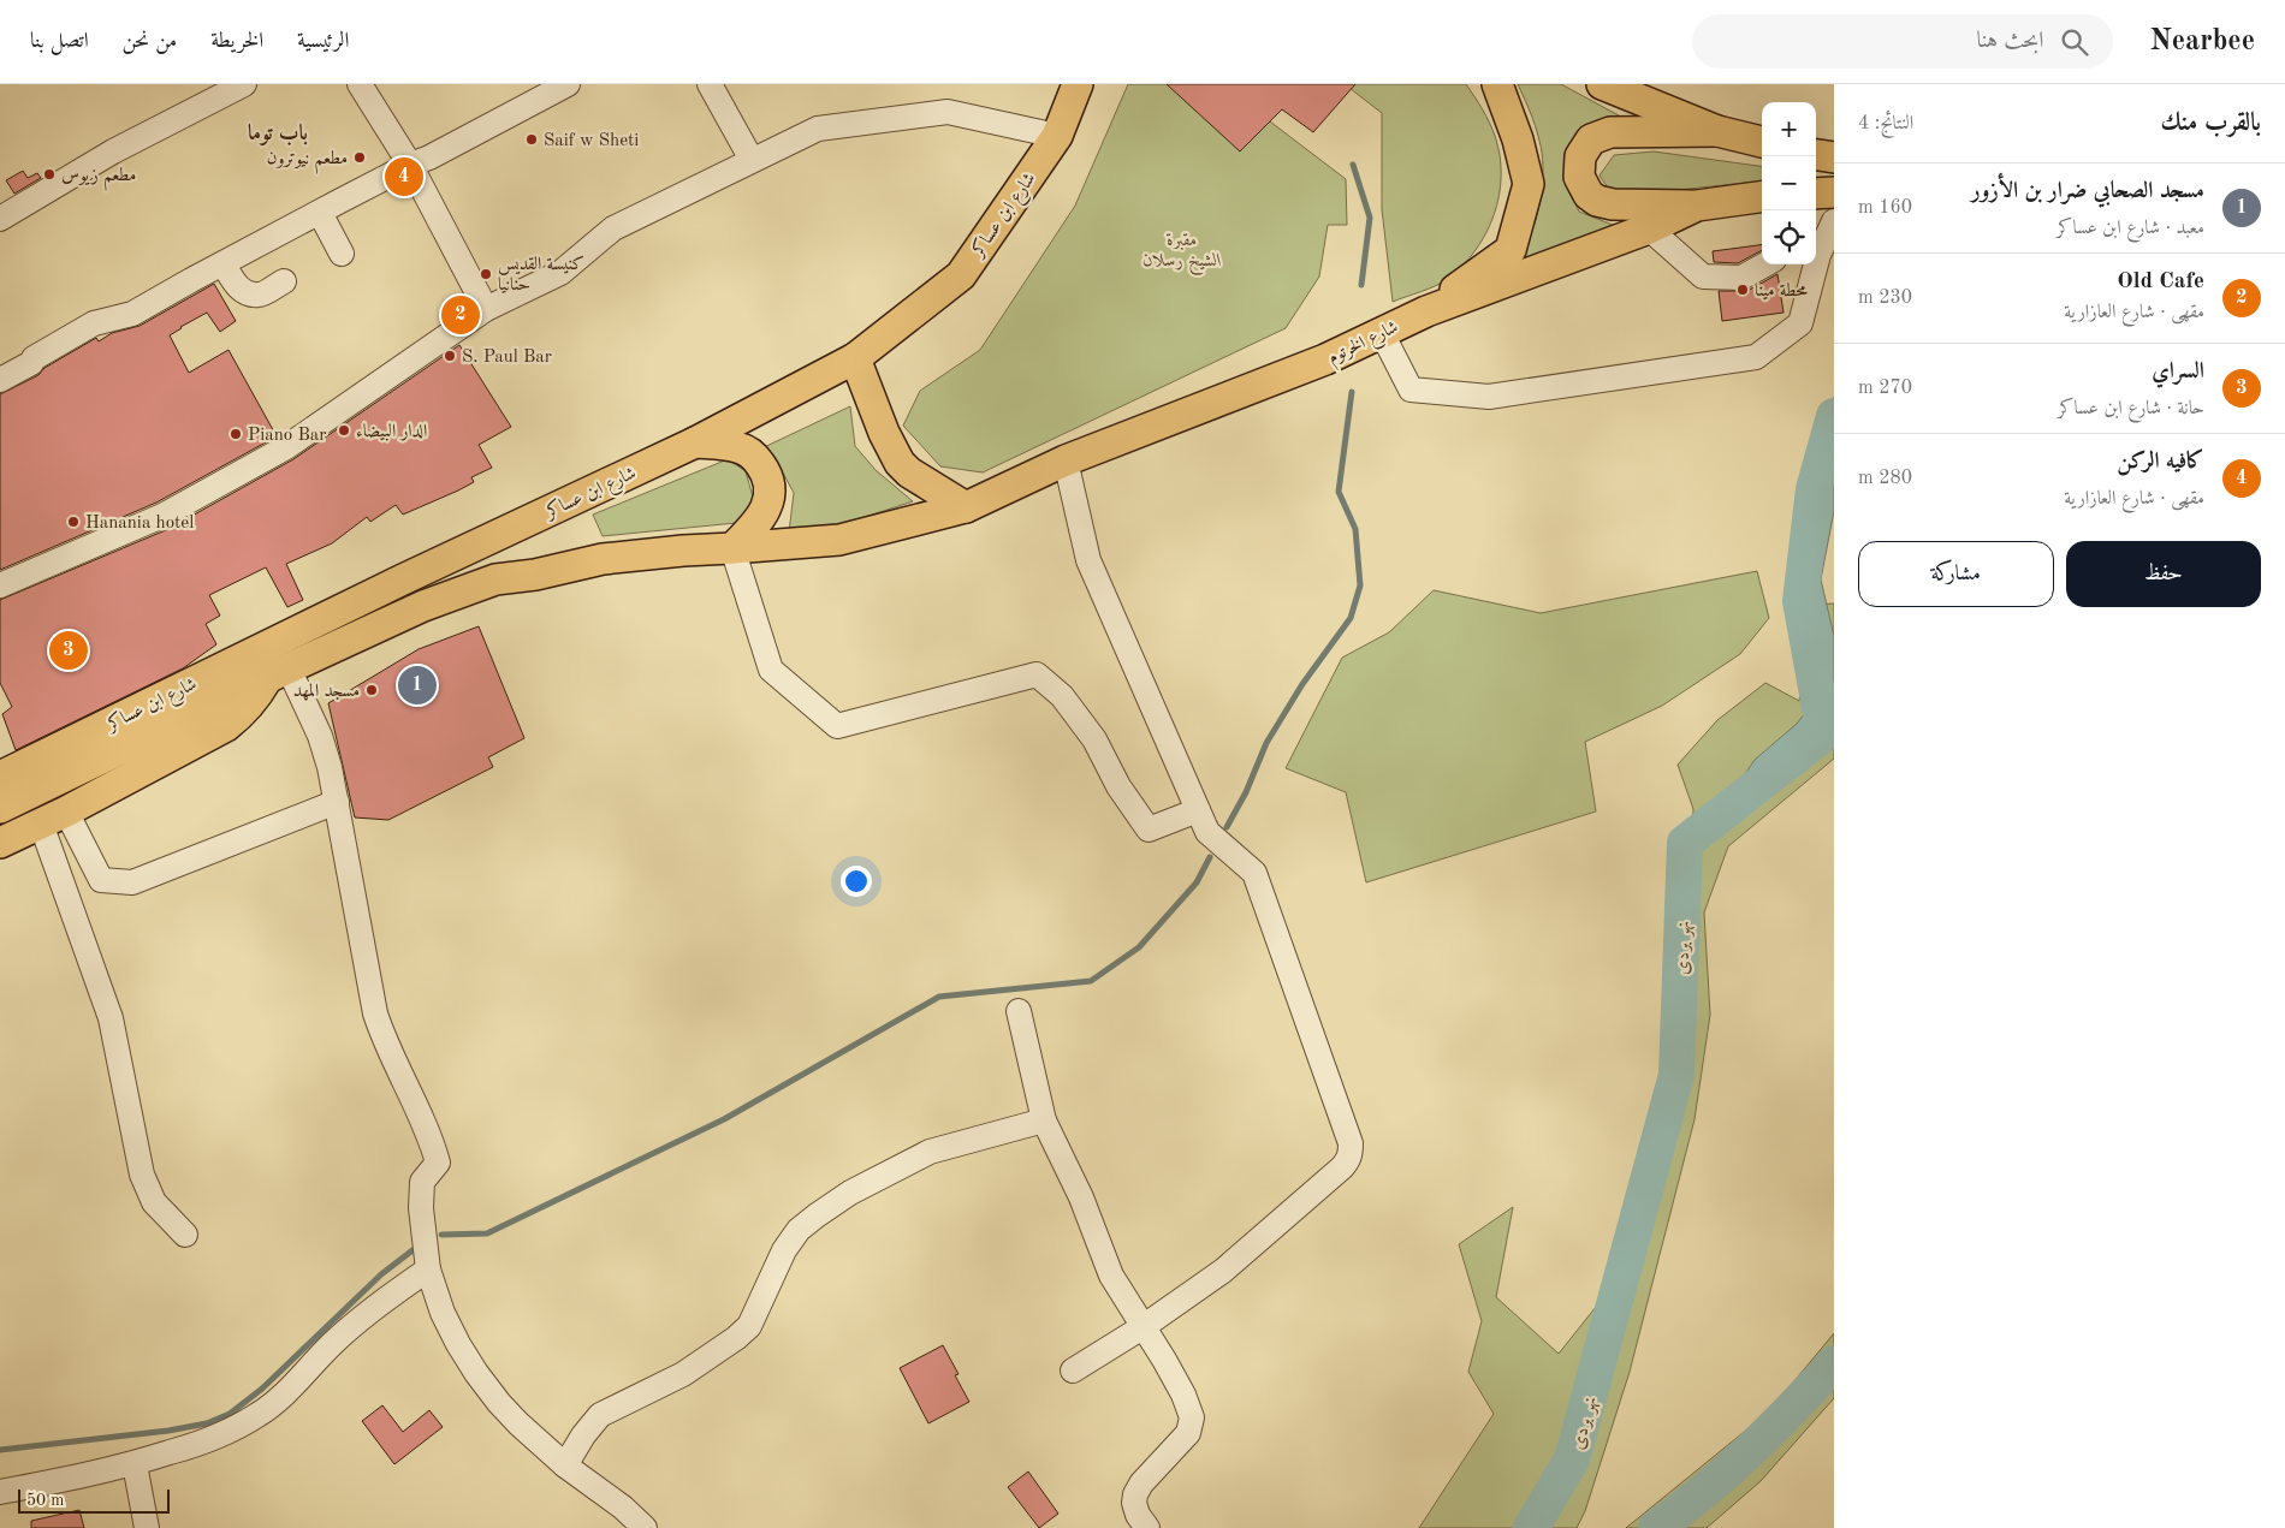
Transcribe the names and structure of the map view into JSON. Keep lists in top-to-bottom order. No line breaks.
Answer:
{"streets":{"main road":["شارع ابن عساكر","شارع الخرتوم"]},"crossings":[["شارع ابن عساكر","شارع الخرتوم"]],"districts":["باب توما"],"water":["نهر بردى"],"parks":["مقبرة الشيخ رسلان"],"places":["Saif w Sheti","مطعم نيوترون","مطعم زيوس","كنيسة القديس حنانيا","محطة مينا","S. Paul Bar","الدار البيضاء","Piano Bar","Hanania hotel","مسجد المهد"],"scale_bar":"50 m","page":{"header":"Nearbee","search":"ابحث هنا","nav":["الرئيسية","الخريطة","من نحن","اتصل بنا"],"heading":["بالقرب منك","النتائج: 4"],"map_buttons":["+","−"],"pins":["4","2","3","1"],"list":[{"mark":"1","name":"مسجد الصحابي ضرار بن الأزور","note":"معبد · شارع ابن عساكر","value":"160 m"},{"mark":"2","name":"Old Cafe","note":"مقهى · شارع العازارية","value":"230 m"},{"mark":"3","name":"السراي","note":"حانة · شارع ابن عساكر","value":"270 m"},{"mark":"4","name":"كافيه الركن","note":"مقهى · شارع العازارية","value":"280 m"}],"buttons":["حفظ","مشاركة"],"scale":"50 m"}}
